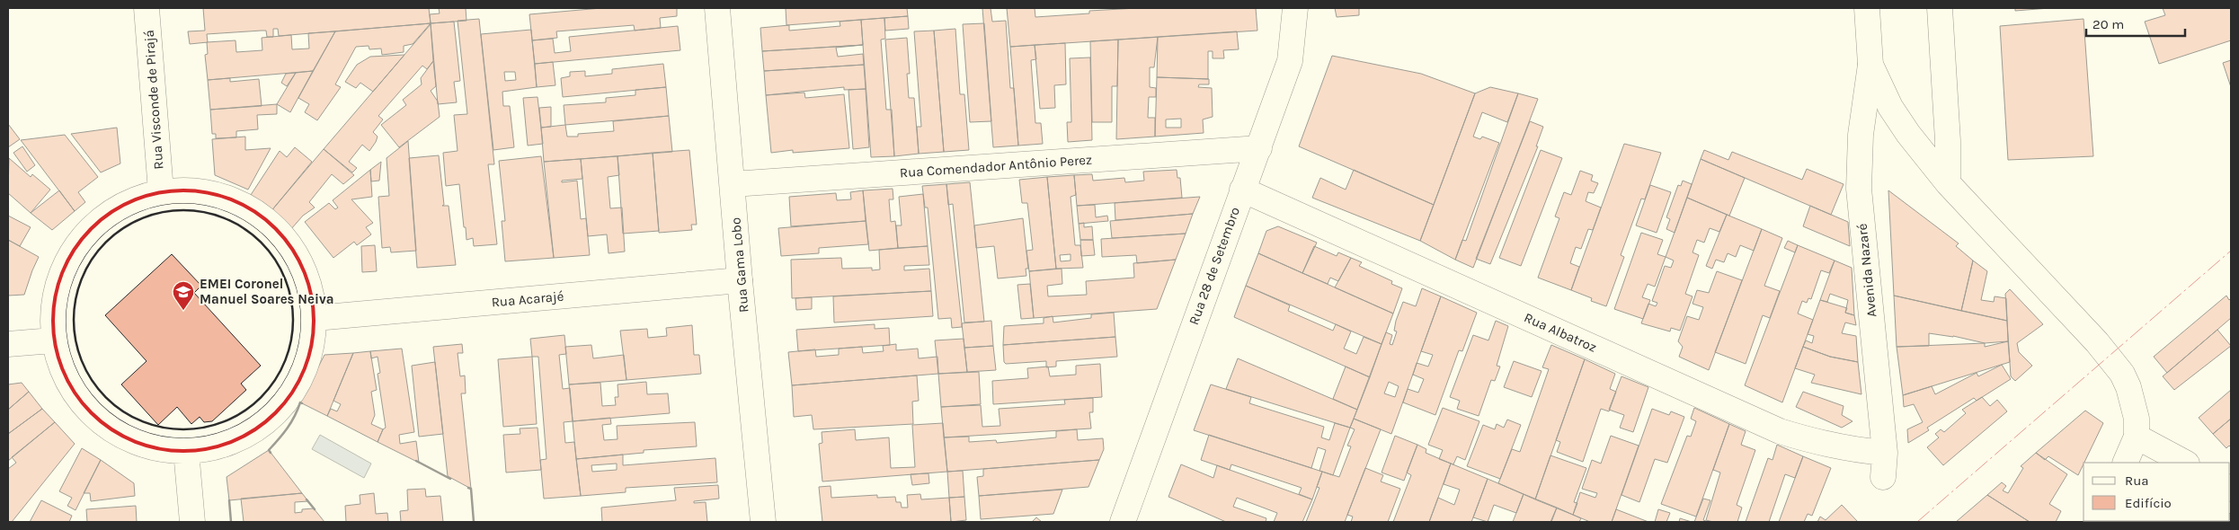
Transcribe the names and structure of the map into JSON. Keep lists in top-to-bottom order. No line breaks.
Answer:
{"streets":{"street":["Rua Visconde de Pirajá","Rua Comendador Antônio Perez","Rua Gama Lobo","Rua 28 de Setembro","Avenida Nazaré","Rua Acarajé","Rua Albatroz"]},"crossings":[["Rua Comendador Antônio Perez","Rua Gama Lobo"],["Rua Comendador Antônio Perez","Rua 28 de Setembro"],["Rua Gama Lobo","Rua Acarajé"],["Rua 28 de Setembro","Rua Albatroz"],["Avenida Nazaré","Rua Albatroz"]],"places":{"school or university":["EMEI Coronel Manuel Soares Neiva"]},"legend":["Rua","Edifício"],"scale_bar":"20 m"}
